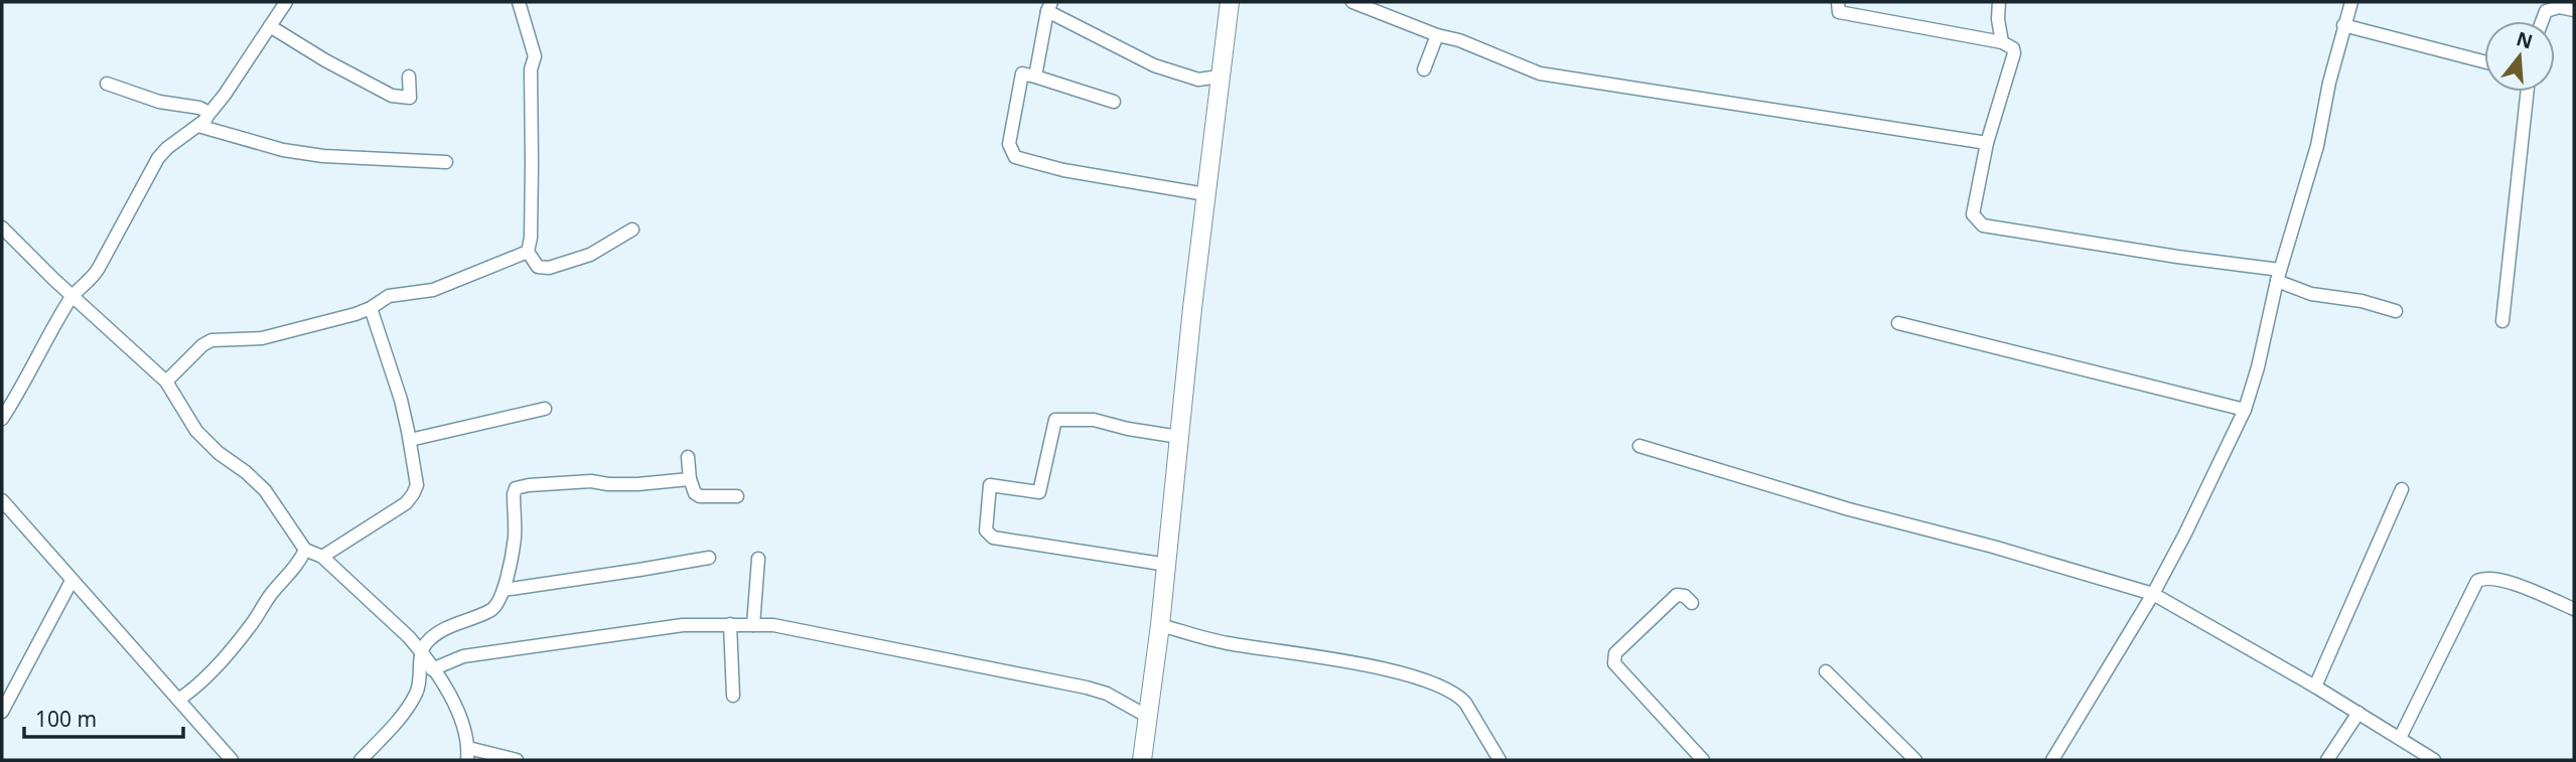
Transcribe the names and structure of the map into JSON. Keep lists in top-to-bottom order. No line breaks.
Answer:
{"scale_bar":"100 m","north":"top"}
